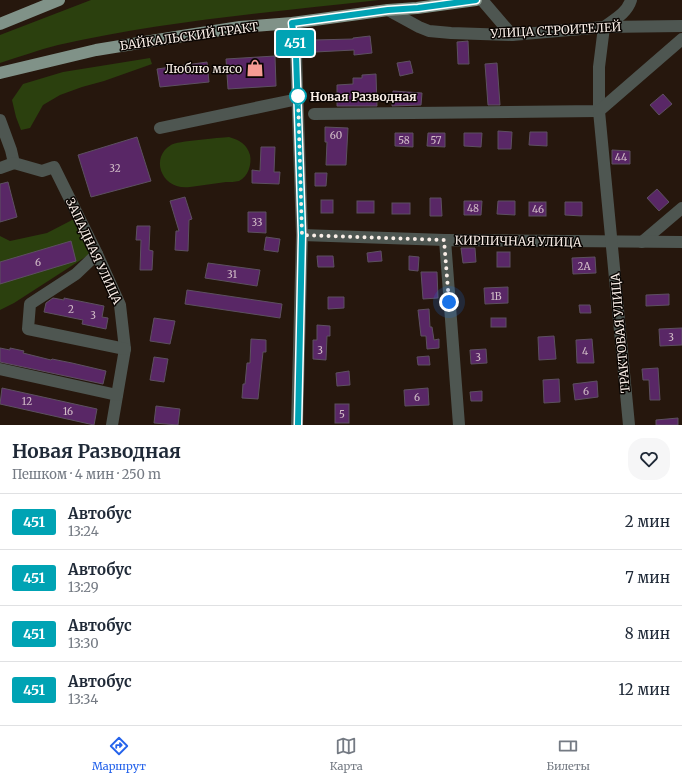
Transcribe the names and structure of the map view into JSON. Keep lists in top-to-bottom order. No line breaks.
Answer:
{"streets":{"main road":["БАЙКАЛЬСКИЙ ТРАКТ"],"street":["УЛИЦА СТРОИТЕЛЕЙ","КИРПИЧНАЯ УЛИЦА","ЗАПАДНАЯ УЛИЦА","ТРАКТОВАЯ УЛИЦА"]},"crossings":[["УЛИЦА СТРОИТЕЛЕЙ","БАЙКАЛЬСКИЙ ТРАКТ"],["КИРПИЧНАЯ УЛИЦА","ТРАКТОВАЯ УЛИЦА"]],"places":{"shop":["Люблю мясо"],"other":["Новая Разводная"]},"lines":["bus line 451"],"house_numbers":["60","58","57","44","32","48","46","33","6","2А","31","1В","2","3","3","3","4","3","6","6","12","16","5"],"page":{"on_map":"451","heading":["Новая Разводная","Пешком · 4 мин · 250 m"],"list":[{"mark":"451","name":"Автобус","note":"13:24","value":"2 мин"},{"mark":"451","name":"Автобус","note":"13:29","value":"7 мин"},{"mark":"451","name":"Автобус","note":"13:30","value":"8 мин"},{"mark":"451","name":"Автобус","note":"13:34","value":"12 мин"}],"tabs":["Маршрут","Карта","Билеты"]}}
